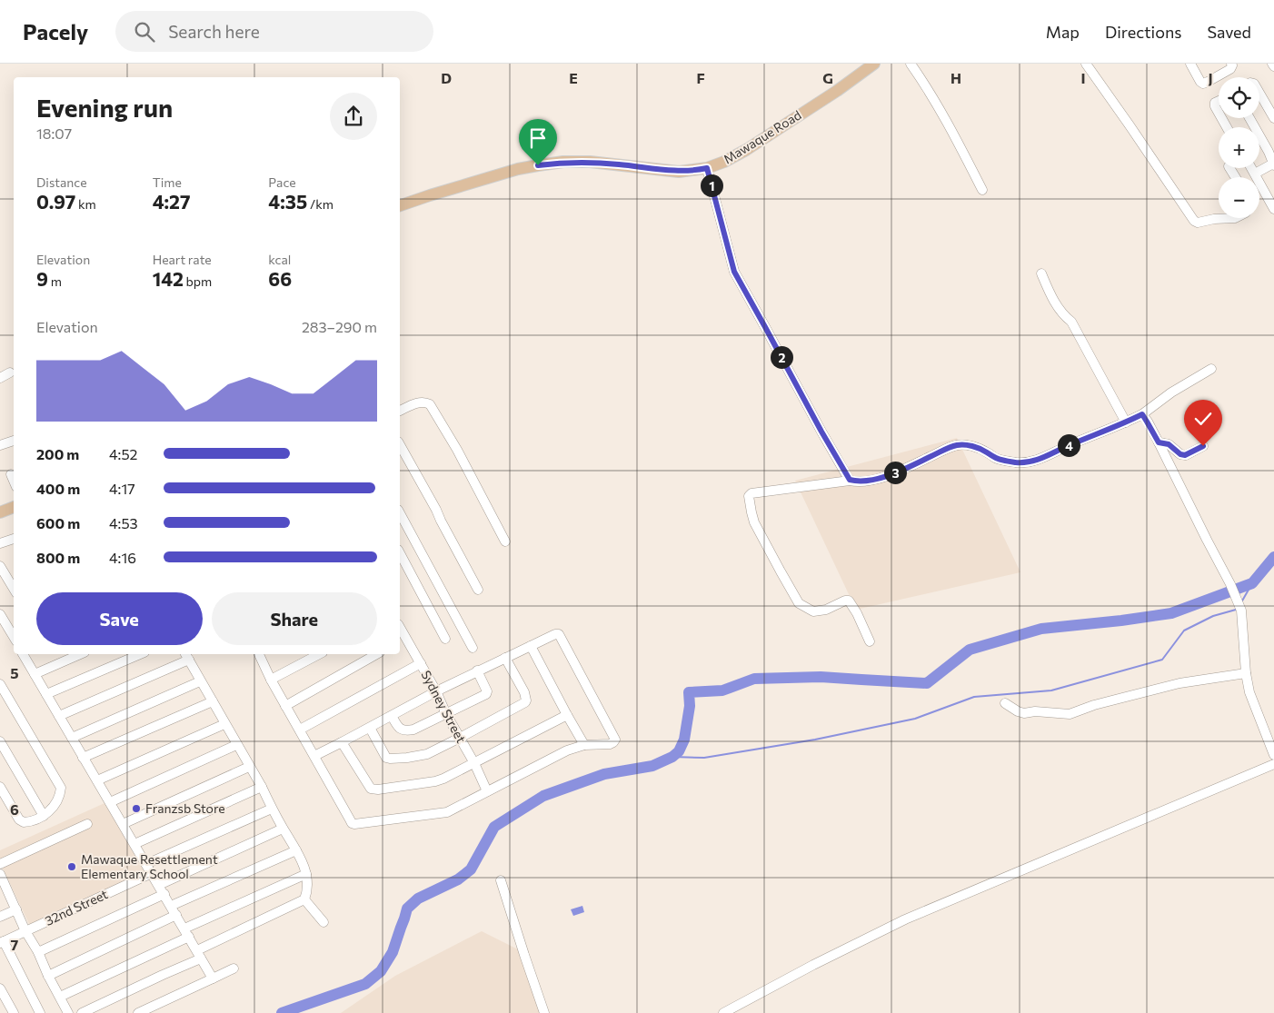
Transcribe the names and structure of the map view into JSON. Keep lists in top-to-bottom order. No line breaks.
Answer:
{"streets":{"main road":["Mawaque Road"],"street":["Sydney Street","32nd Street"]},"places":["Franzsb Store","Mawaque Resettlement Elementary School"],"page":{"header":"Pacely","search":"Search here","nav":["Map","Directions","Saved"],"map_buttons":["+","−"],"heading":["Evening run","18:07"],"stats":[["Distance","0.97 km"],["Time","4:27"],["Pace","4:35 /km"],["Elevation","9 m"],["Heart rate","142 bpm"],["kcal","66"]],"pins":["1","2","4","3"],"chart":["Elevation","283–290 m"],"list":[{"name":"200 m","note":"4:52"},{"name":"400 m","note":"4:17"},{"name":"600 m","note":"4:53"},{"name":"800 m","note":"4:16"}],"buttons":["Save","Share"]},"grid":{"columns":["D","E","F","G","H","I","J"],"rows":["5","6","7"]}}
